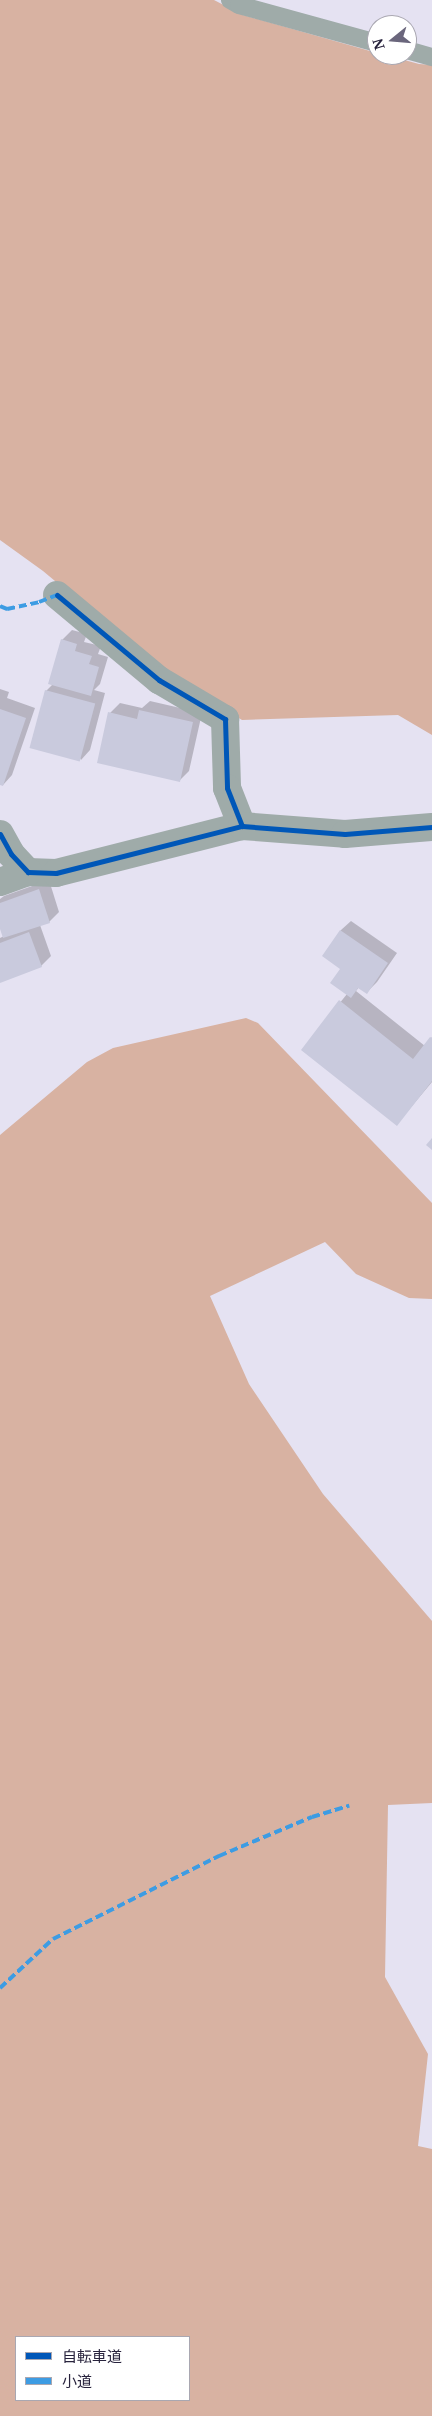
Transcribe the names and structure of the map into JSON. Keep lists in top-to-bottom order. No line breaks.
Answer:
{"legend":["自転車道","小道"],"north":"left"}
